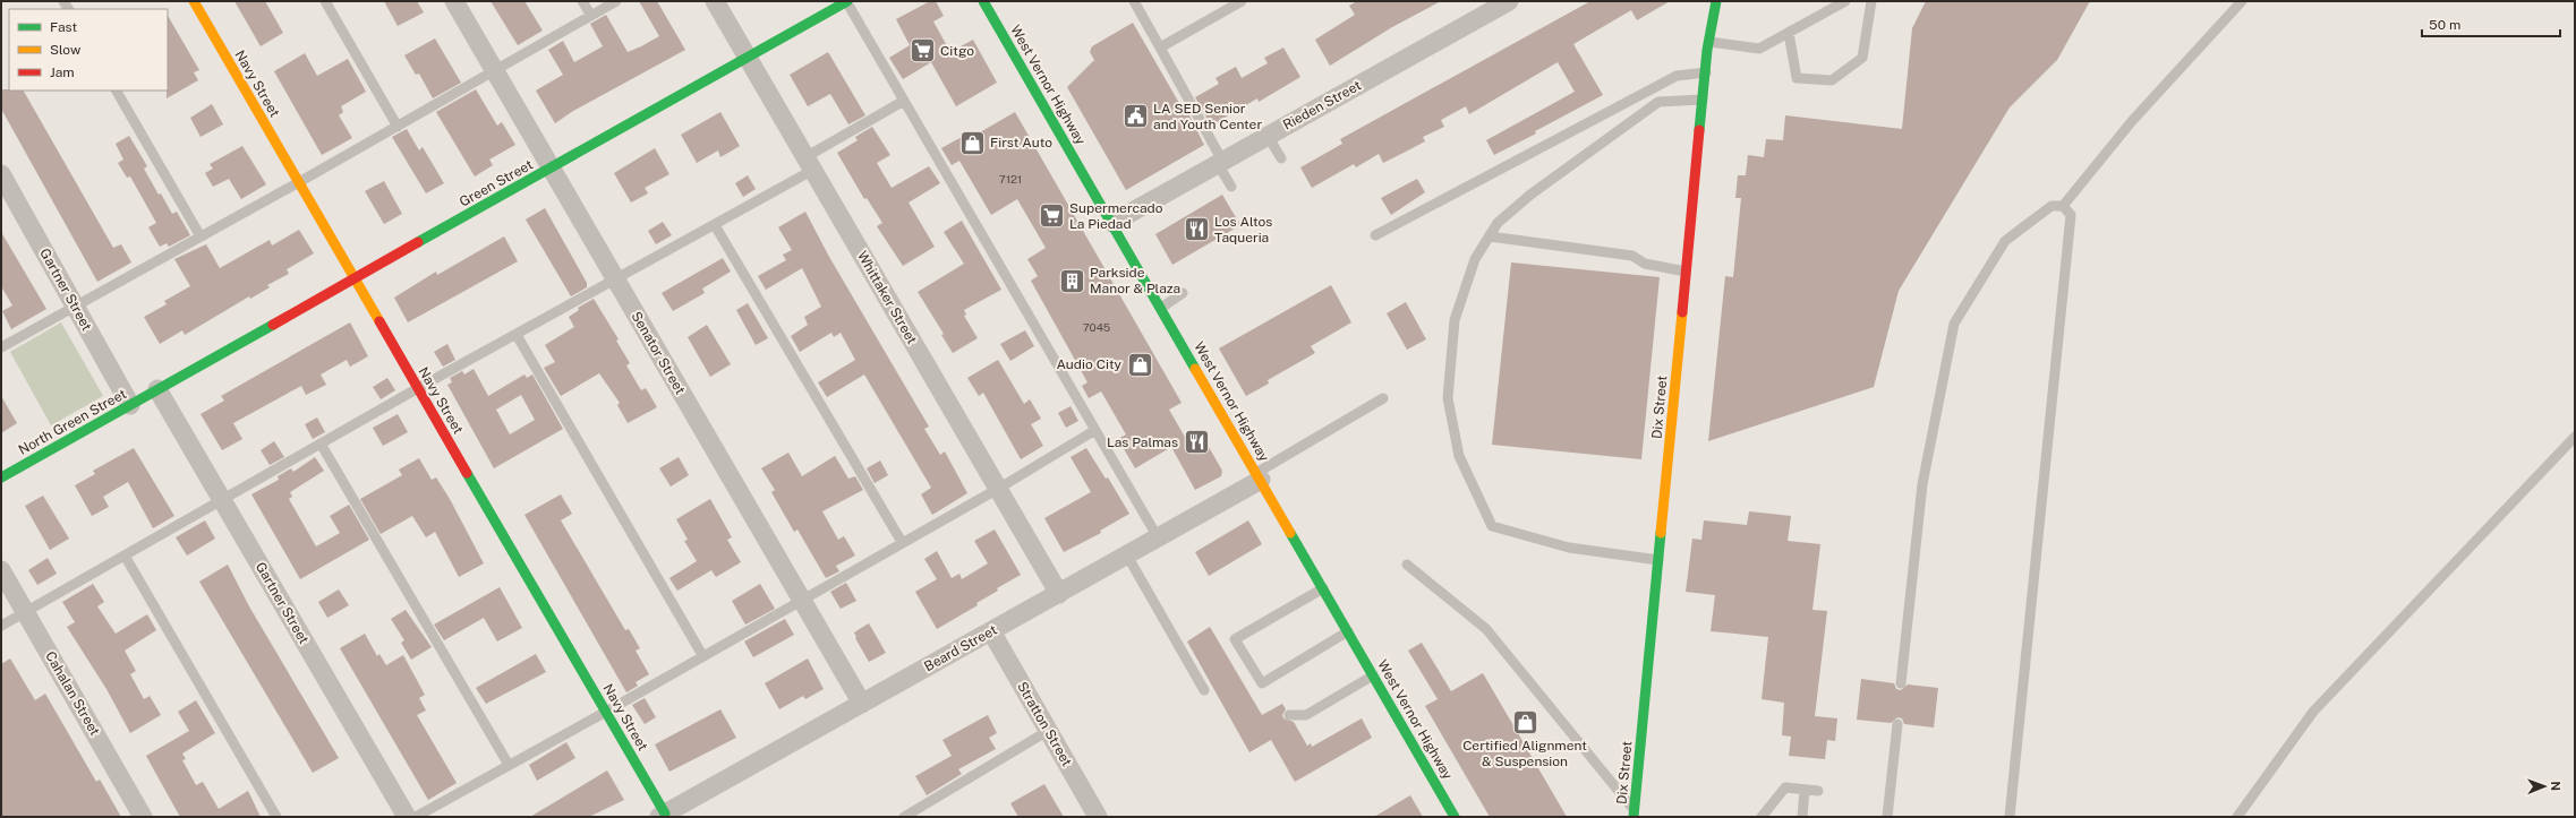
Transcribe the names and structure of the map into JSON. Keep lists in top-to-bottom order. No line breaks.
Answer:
{"streets":{"street":["Navy Street","West Vernor Highway","Rieden Street","Green Street","Gartner Street","Whittaker Street","Senator Street","Dix Street","North Green Street","Beard Street","Cahalan Street","Stratton Street"]},"crossings":[["Navy Street","Green Street"],["Navy Street","Beard Street"],["West Vernor Highway","Rieden Street"],["West Vernor Highway","Beard Street"],["Green Street","Gartner Street"],["Green Street","Whittaker Street"],["Green Street","Senator Street"],["Green Street","North Green Street"],["Gartner Street","North Green Street"],["Whittaker Street","Beard Street"],["Senator Street","Beard Street"],["Beard Street","Stratton Street"]],"places":{"supermarket":["Citgo","Supermercado La Piedad"],"public building":["LA SED Senior and Youth Center"],"shop":["First Auto","Audio City","Certified Alignment & Suspension"],"restaurant":["Los Altos Taqueria","Las Palmas"],"building":["Parkside Manor & Plaza"]},"house_numbers":["7121","7045"],"legend":["Fast","Slow","Jam"],"scale_bar":"50 m","north":"right"}
